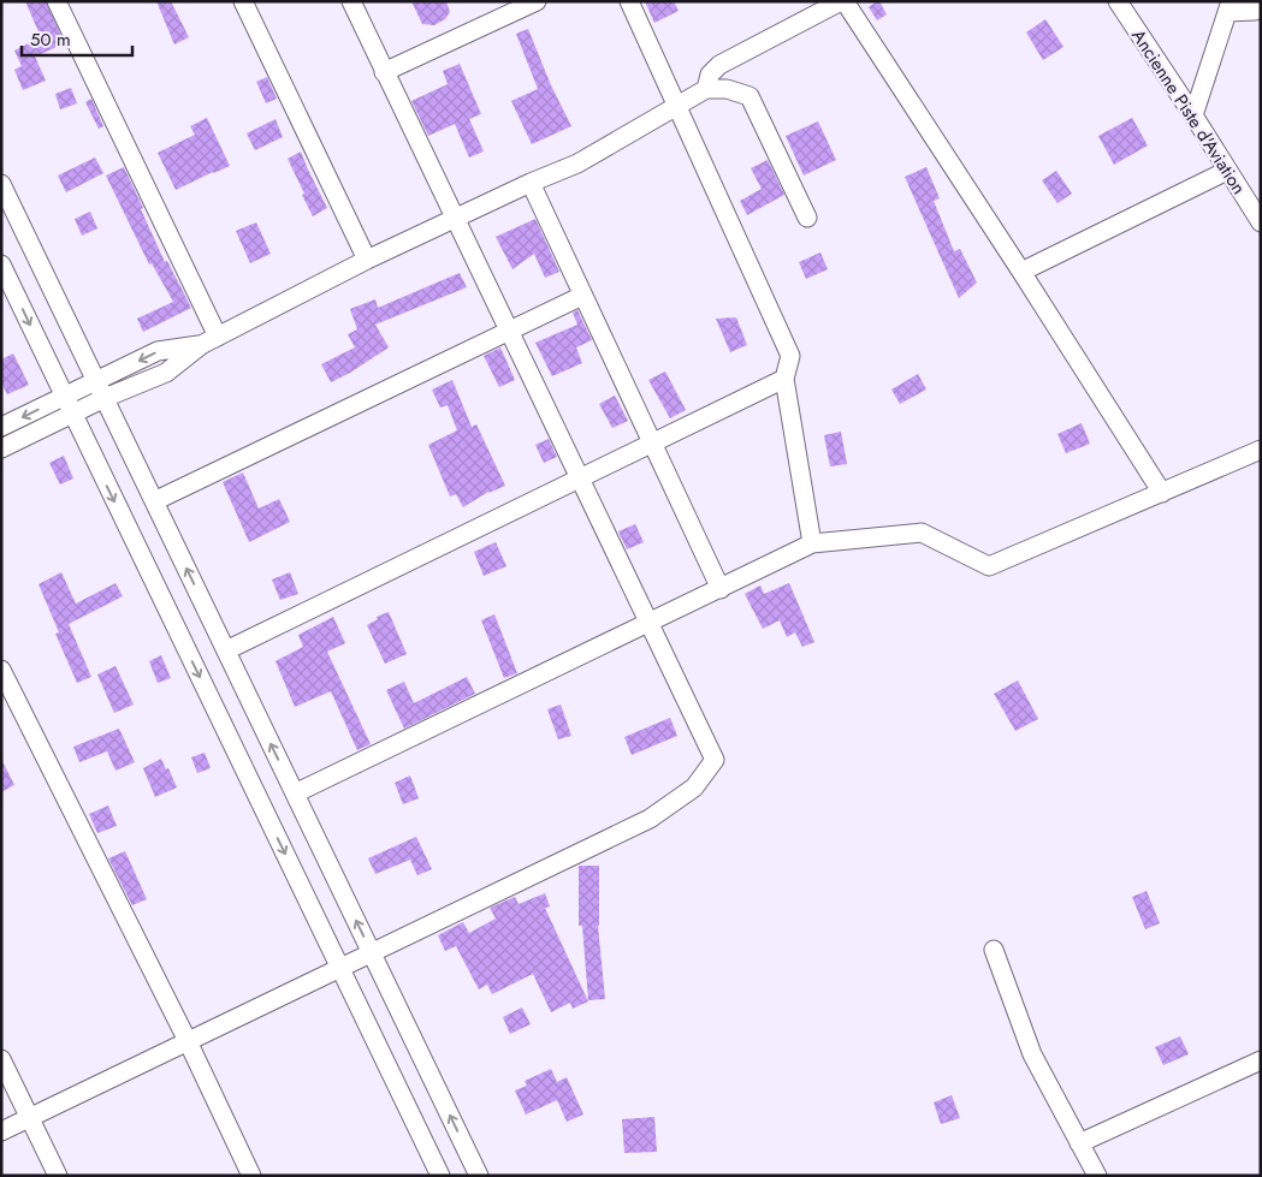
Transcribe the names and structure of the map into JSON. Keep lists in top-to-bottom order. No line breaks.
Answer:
{"streets":{"street":["Ancienne Piste d'Aviation"]},"scale_bar":"50 m"}
